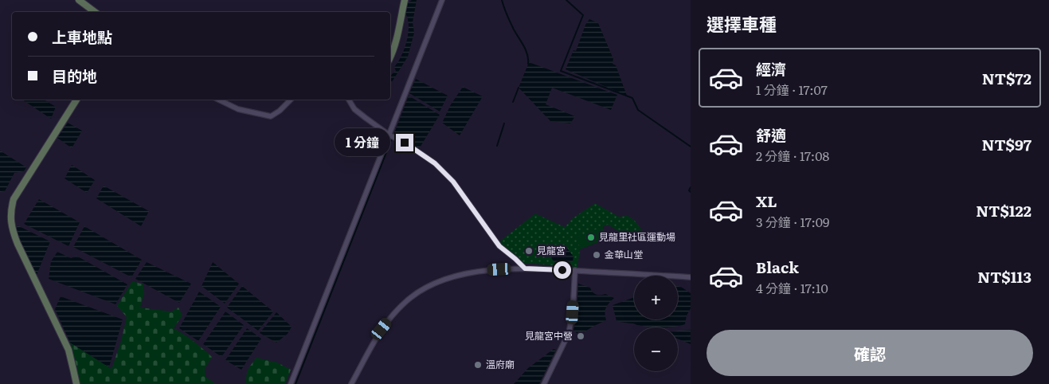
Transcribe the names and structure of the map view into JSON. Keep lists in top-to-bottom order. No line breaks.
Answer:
{"places":["見龍里社區運動場","見龍宮","金華山堂","見龍宮中營","溫府廟"],"page":{"heading":"選擇車種","banner":["上車地點","目的地"],"list":[{"name":"經濟","note":"1 分鐘 · 17:07","value":"NT$72"},{"name":"舒適","note":"2 分鐘 · 17:08","value":"NT$97"},{"name":"XL","note":"3 分鐘 · 17:09","value":"NT$122"},{"name":"Black","note":"4 分鐘 · 17:10","value":"NT$113"}],"bubble":"1 分鐘","map_buttons":["+","−"],"buttons":"確認"}}
